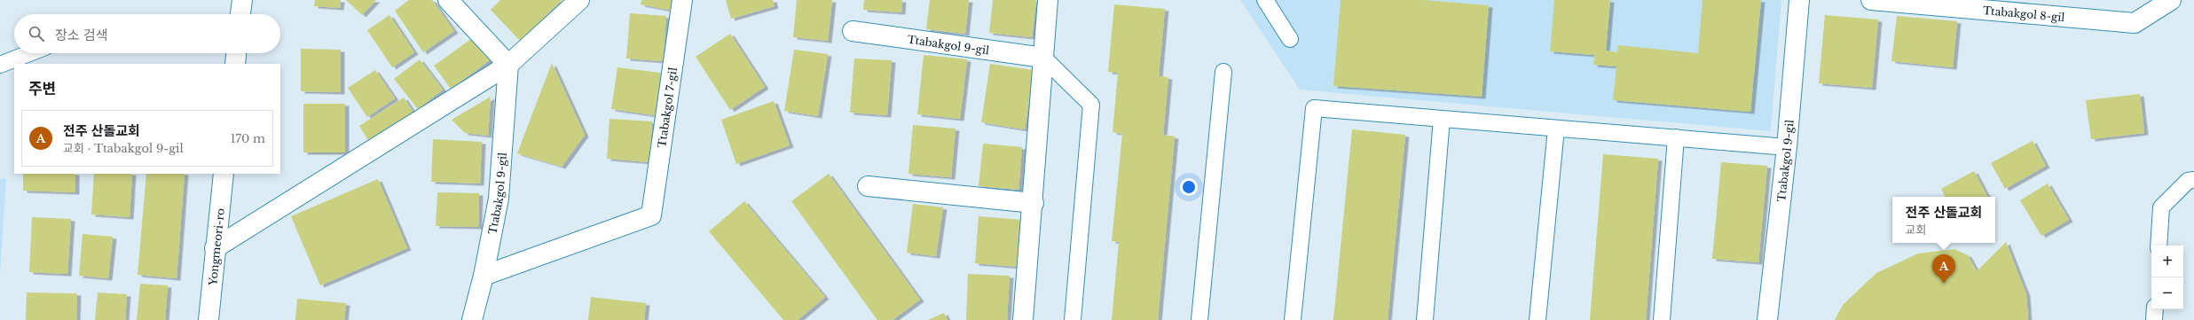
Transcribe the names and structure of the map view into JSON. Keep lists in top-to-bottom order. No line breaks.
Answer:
{"streets":{"street":["Ttabakgol 8-gil","Ttabakgol 9-gil","Ttabakgol 7-gil","Yongmeori-ro"]},"crossings":[["Ttabakgol 9-gil","Ttabakgol 7-gil"]],"page":{"search":"장소 검색","heading":"주변","list":[{"mark":"A","name":"전주 산돌교회","note":"교회 · Ttabakgol 9-gil","value":"170 m"}],"popup":["전주 산돌교회","교회"],"map_buttons":["+","−"],"pins":"A"}}
